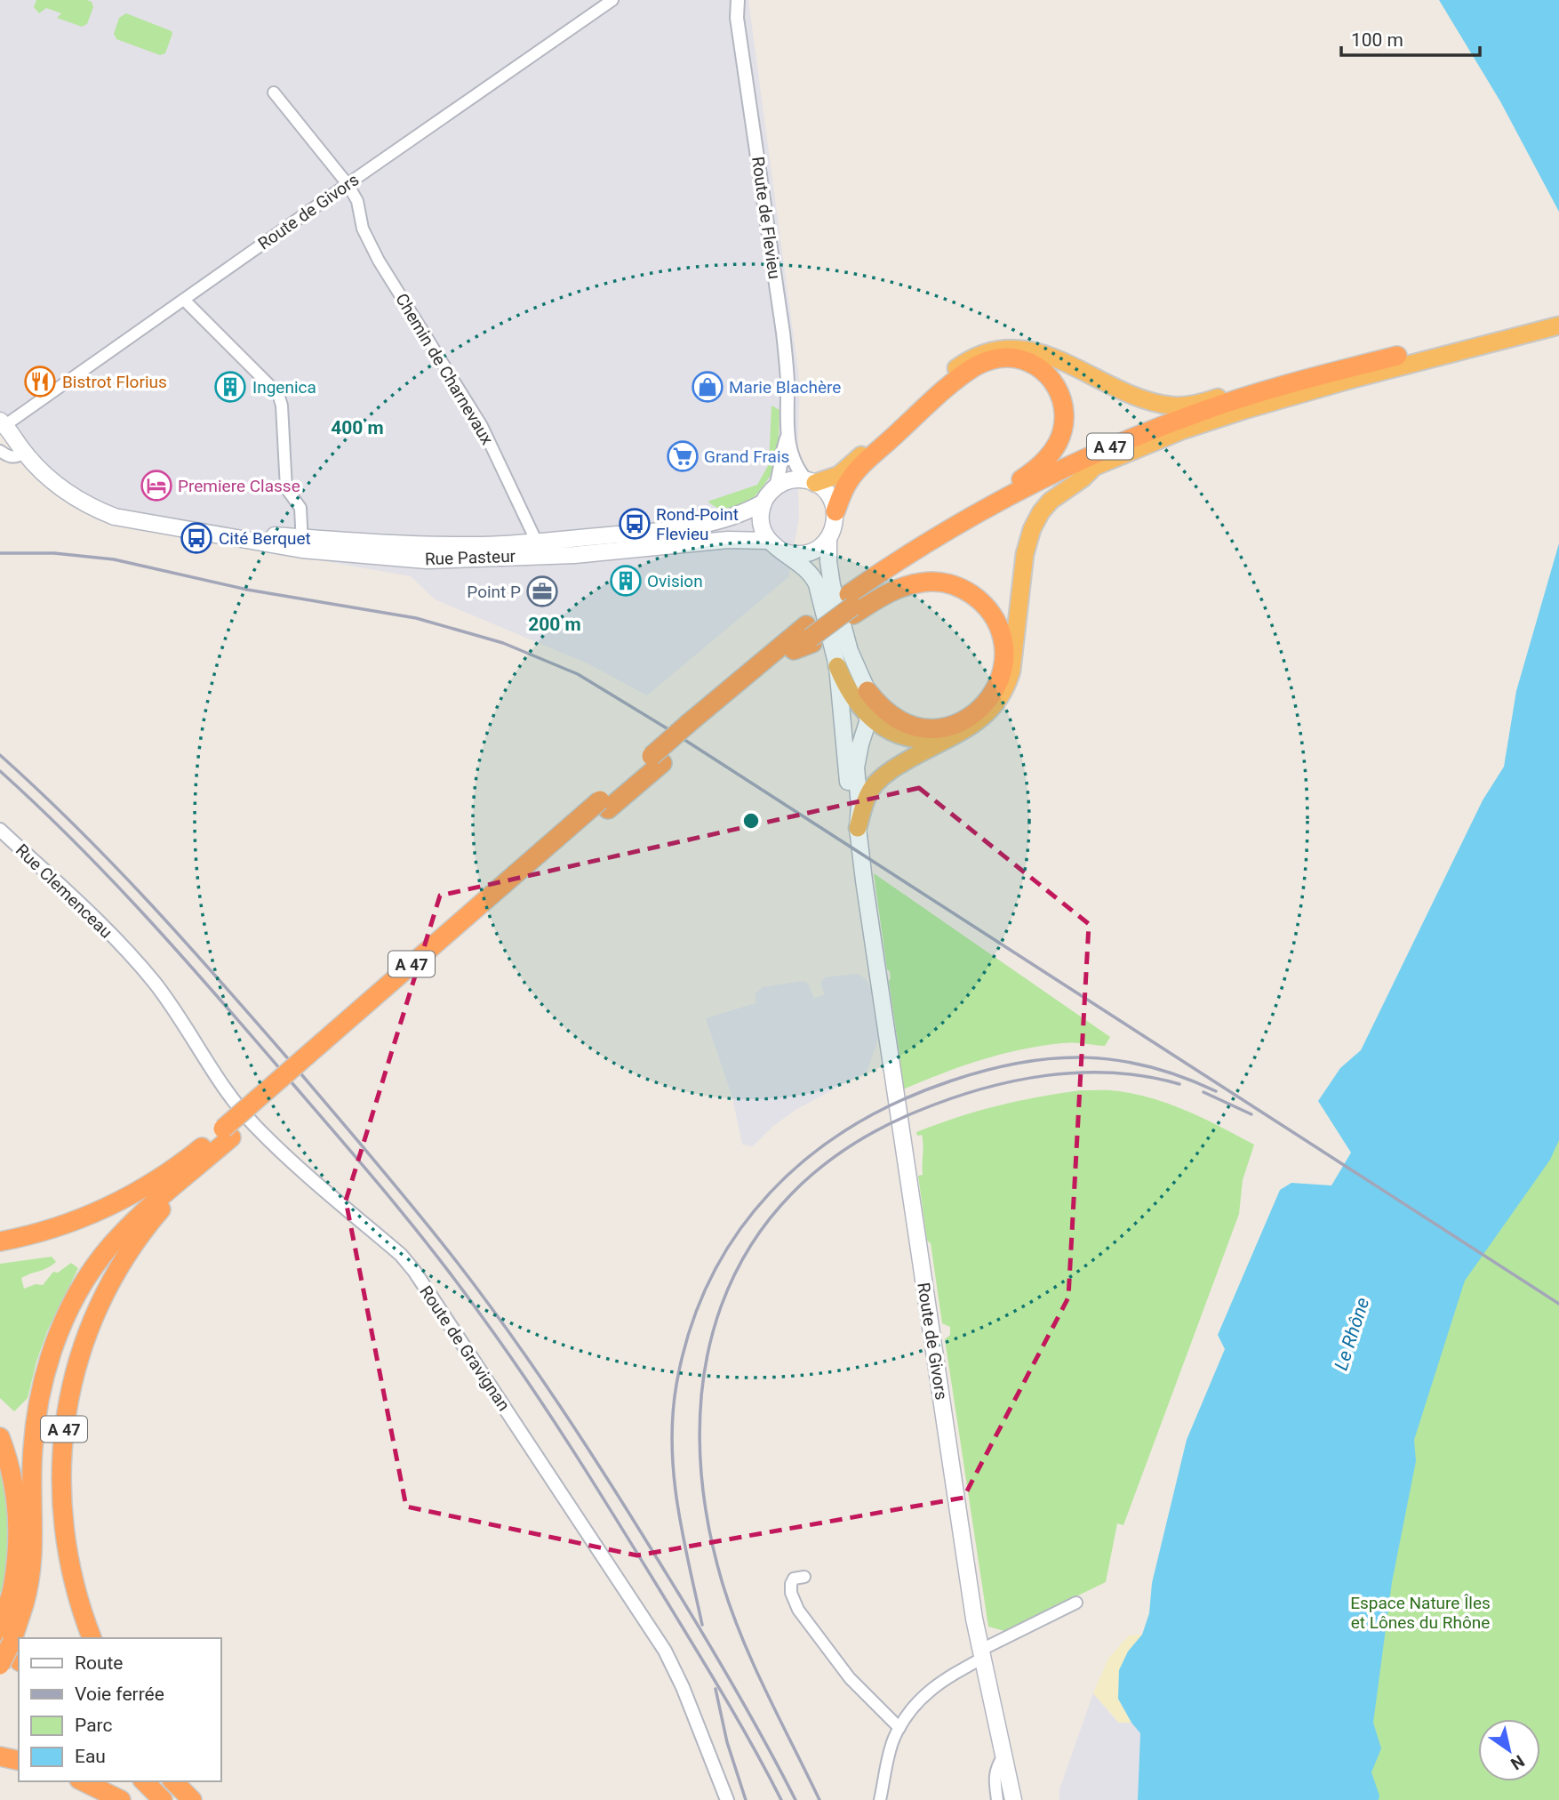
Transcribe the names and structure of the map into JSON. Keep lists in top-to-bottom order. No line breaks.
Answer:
{"streets":{"highway":["A 47"],"main road":["Route de Givors","Rue Pasteur"],"street":["Route de Flevieu","Chemin de Charnevaux","Rue Clemenceau","Route de Gravignan"]},"crossings":[["Route de Givors","Chemin de Charnevaux"],["Route de Givors","Rue Pasteur"],["Route de Flevieu","Rue Pasteur"],["Chemin de Charnevaux","Rue Pasteur"],["Rue Clemenceau","Route de Gravignan"]],"water":["Le Rhône"],"parks":["Espace Nature Îles et Lônes du Rhône"],"places":{"restaurant":["Bistrot Florius"],"building":["Ingenica","Ovision"],"shop":["Marie Blachère"],"supermarket":["Grand Frais"],"hotel":["Premiere Classe"],"bus stop":["Rond-Point Flevieu","Cité Berquet"],"office":["Point P"]},"legend":["Route","Voie ferrée","Parc","Eau"],"scale_bar":"100 m","north":"bottom right","rings":["400 m","200 m"]}
